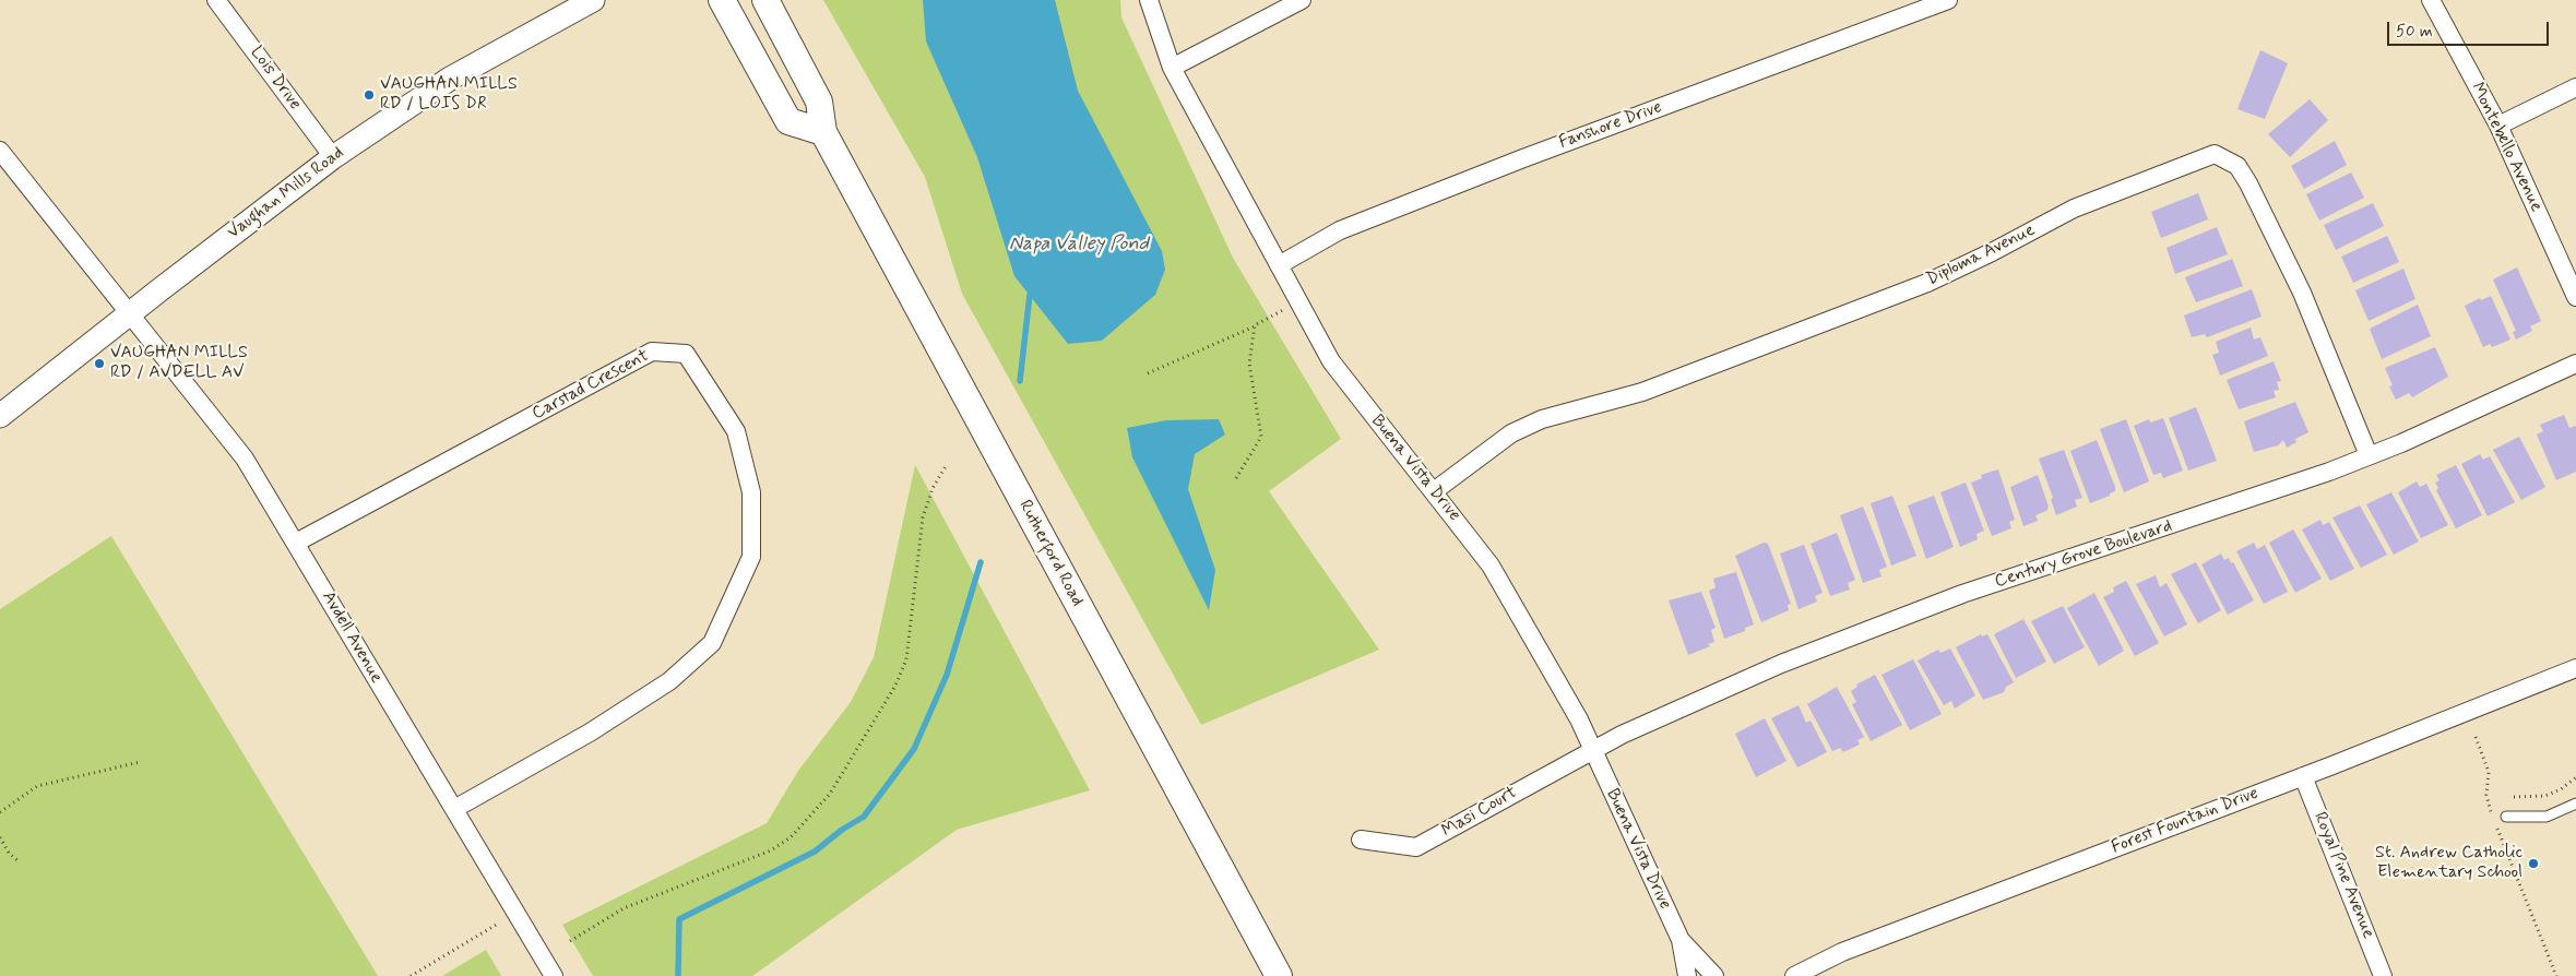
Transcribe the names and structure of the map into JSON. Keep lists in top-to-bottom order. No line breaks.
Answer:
{"streets":{"main road":["Rutherford Road"],"street":["Lois Drive","Fanshore Drive","Montebello Avenue","Vaughan Mills Road","Diploma Avenue","Carstad Crescent","Buena Vista Drive","Century Grove Boulevard","Avdell Avenue","Masi Court","Forest Fountain Drive","Royal Pine Avenue"]},"crossings":[["Lois Drive","Vaughan Mills Road"],["Fanshore Drive","Buena Vista Drive"],["Vaughan Mills Road","Avdell Avenue"],["Diploma Avenue","Buena Vista Drive"],["Diploma Avenue","Century Grove Boulevard"],["Carstad Crescent","Avdell Avenue"],["Buena Vista Drive","Century Grove Boulevard"],["Buena Vista Drive","Masi Court"],["Century Grove Boulevard","Masi Court"],["Forest Fountain Drive","Royal Pine Avenue"]],"water":["Napa Valley Pond"],"places":["VAUGHAN MILLS RD / LOIS DR","VAUGHAN MILLS RD / AVDELL AV","St. Andrew Catholic Elementary School"],"scale_bar":"50 m"}
